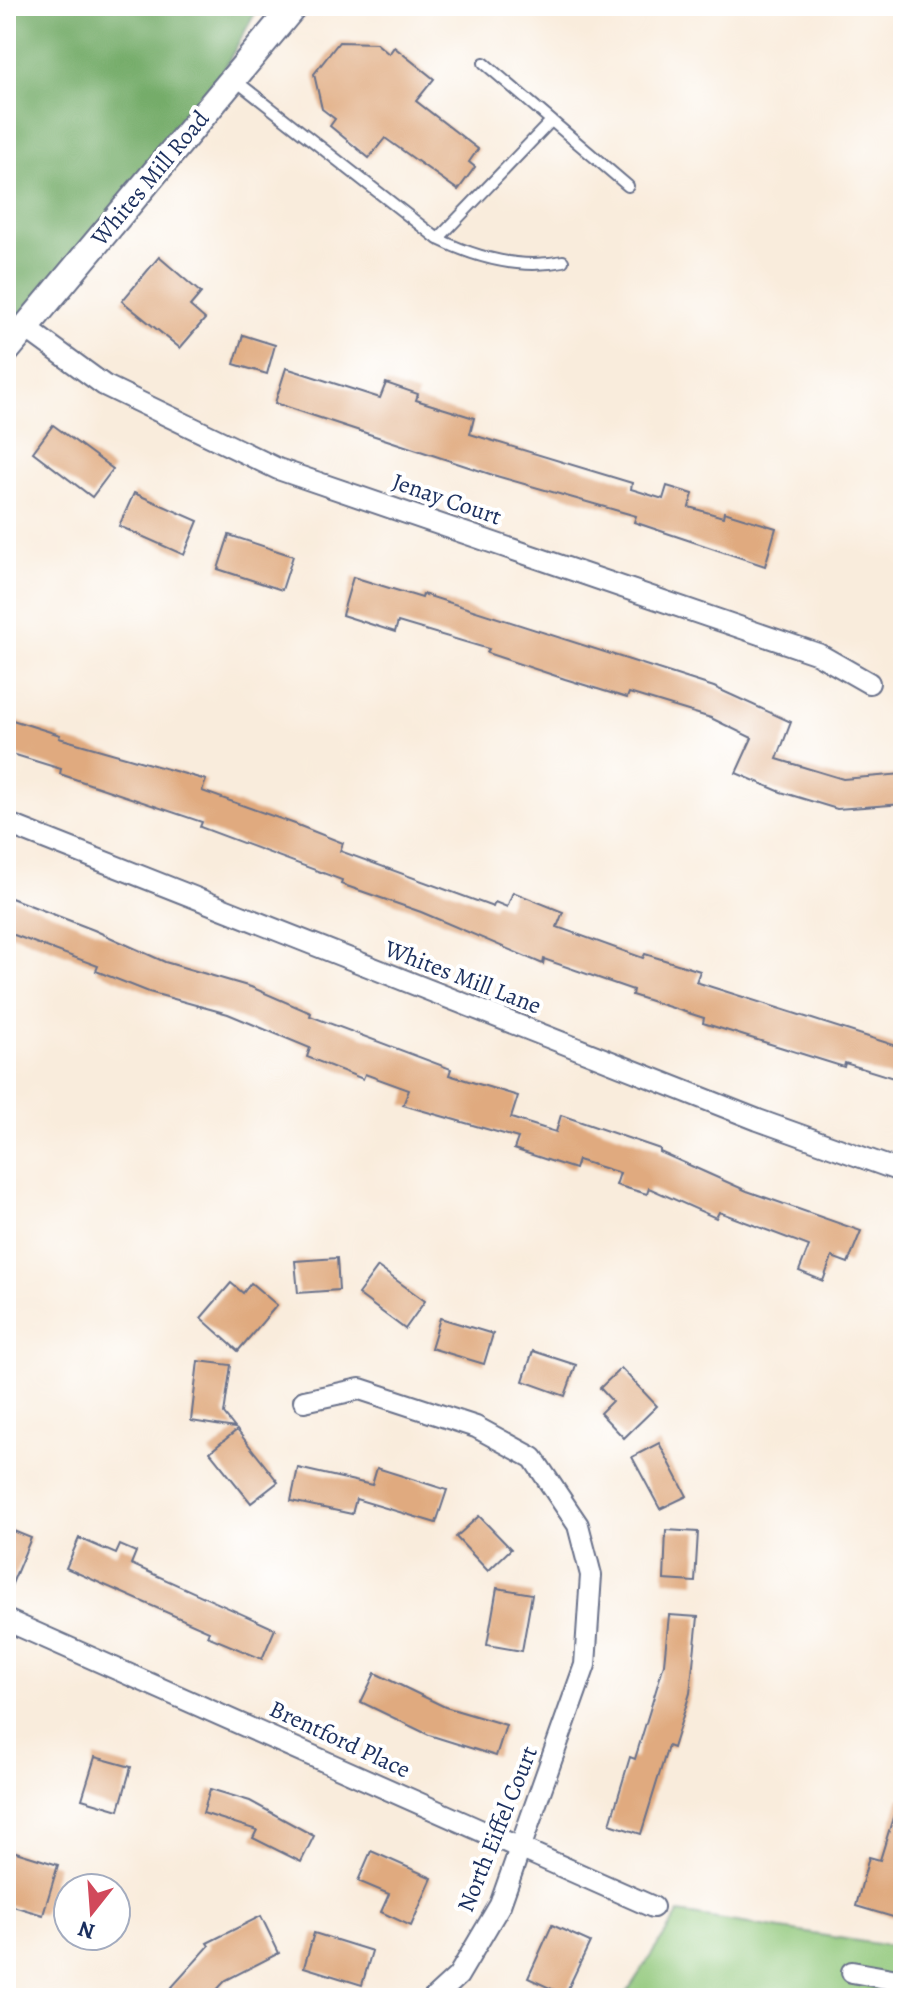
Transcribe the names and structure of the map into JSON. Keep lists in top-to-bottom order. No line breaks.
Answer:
{"streets":{"street":["Whites Mill Road","Jenay Court","Whites Mill Lane","Brentford Place","North Eiffel Court"]},"crossings":[["Whites Mill Road","Jenay Court"],["Brentford Place","North Eiffel Court"]],"north":"bottom"}
